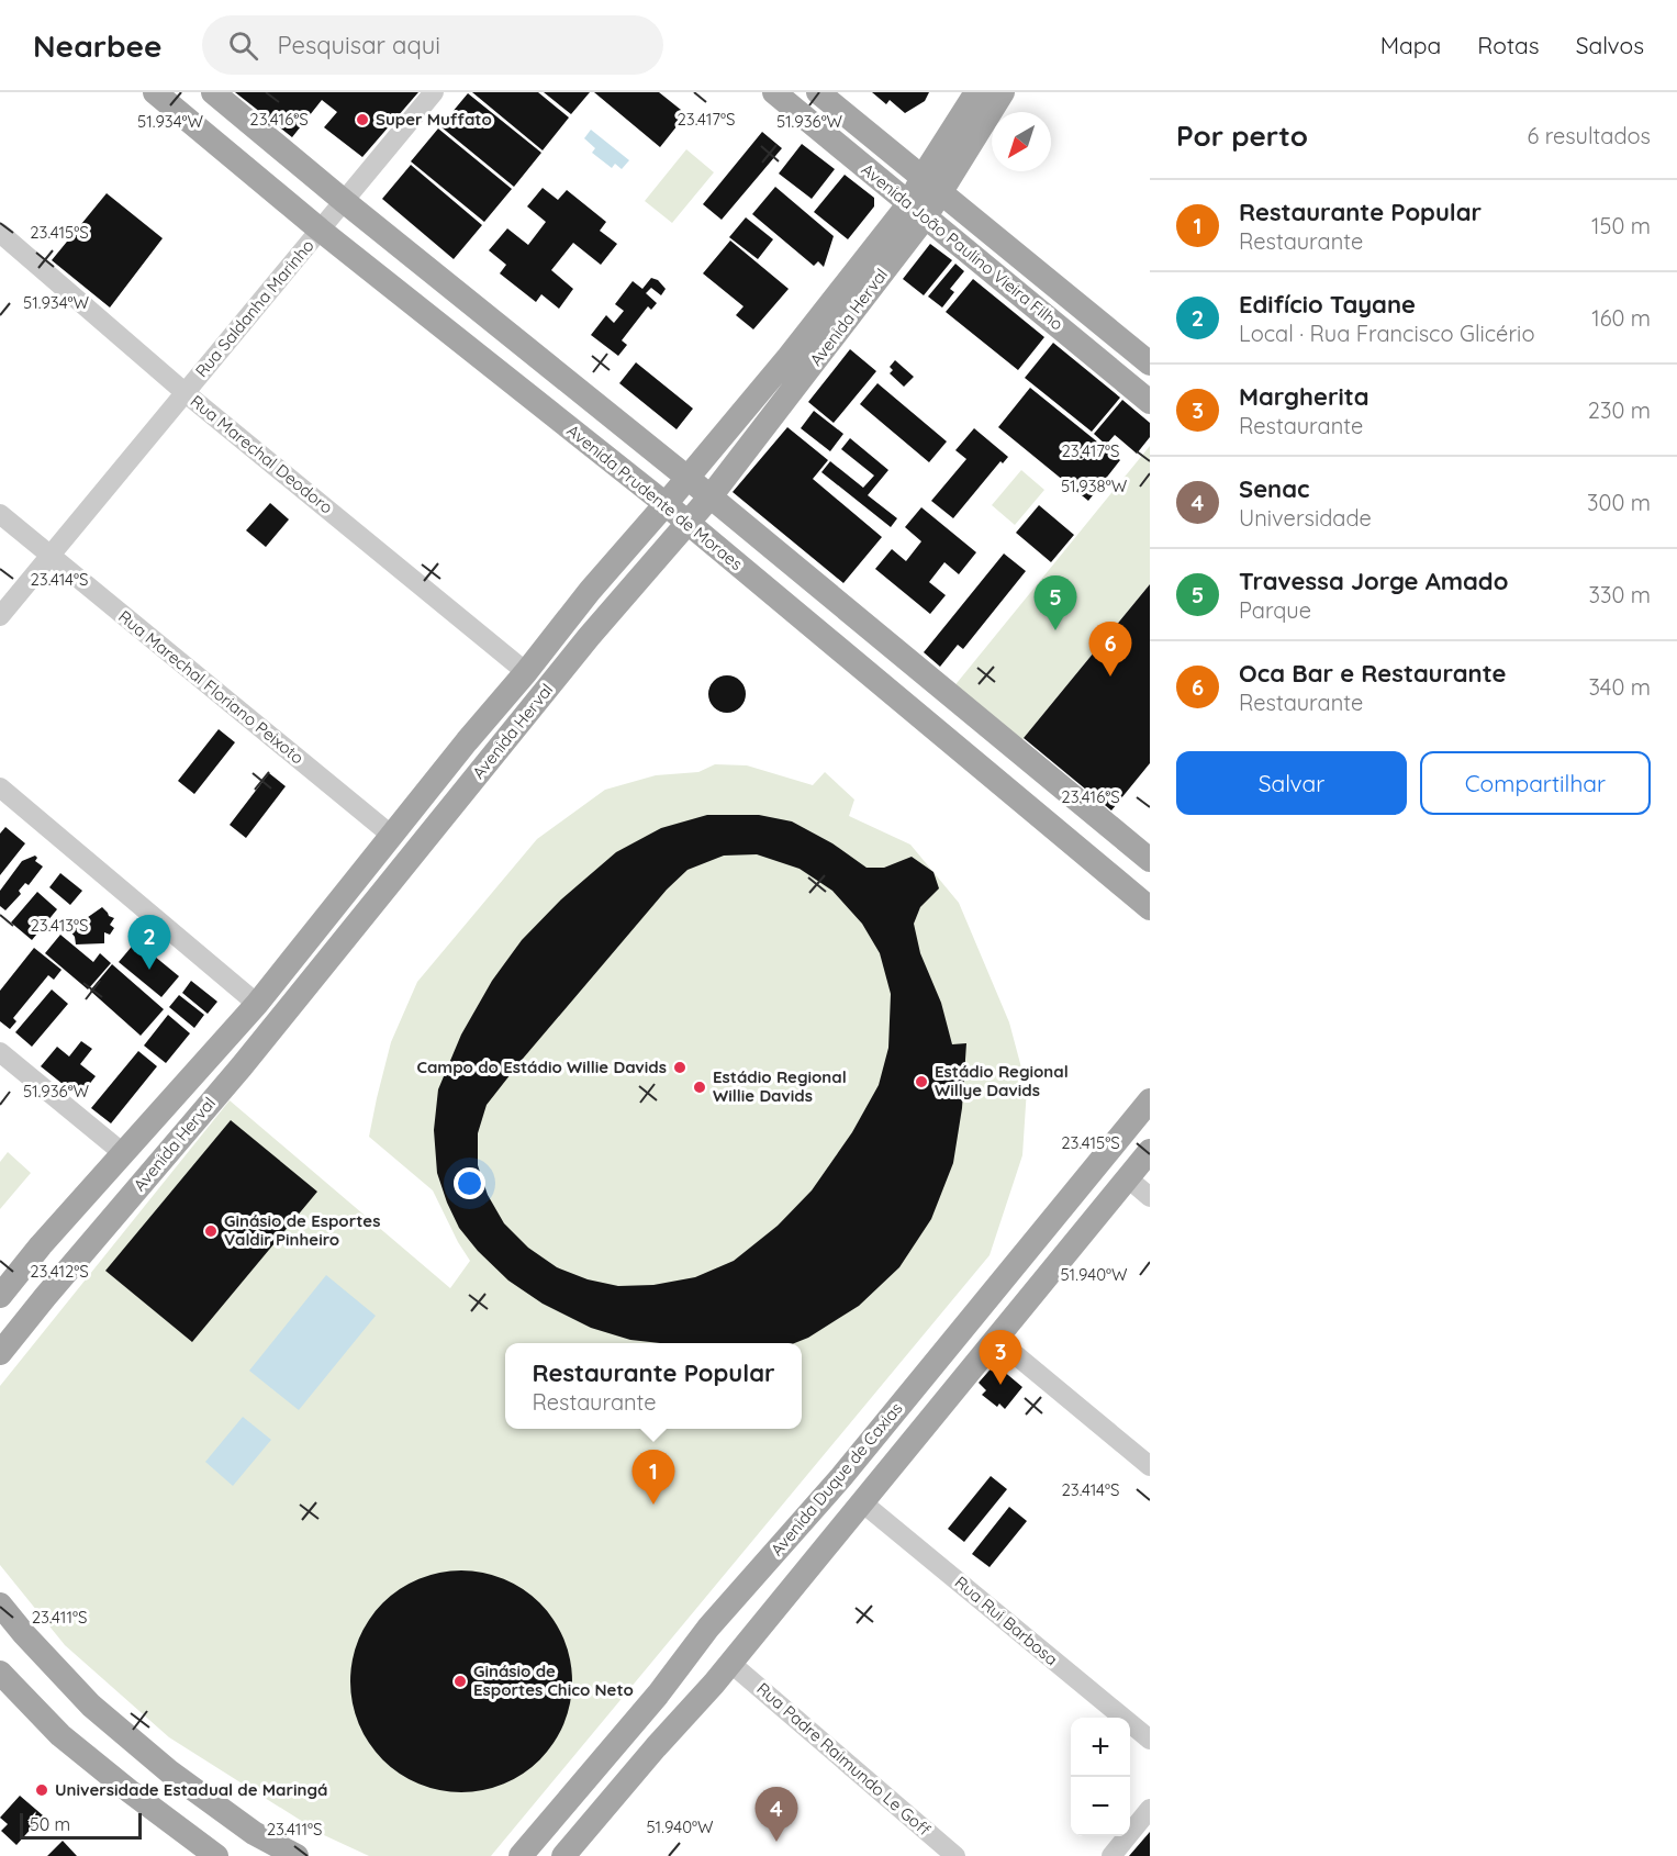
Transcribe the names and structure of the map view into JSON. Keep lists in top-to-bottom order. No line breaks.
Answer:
{"streets":{"main road":["Avenida João Paulino Vieira Filho","Avenida Herval","Avenida Prudente de Moraes","Avenida Duque de Caxias"],"street":["Rua Saldanha Marinho","Rua Marechal Deodoro","Rua Marechal Floriano Peixoto","Rua Rui Barbosa","Rua Padre Raimundo Le Goff"]},"crossings":[["Avenida João Paulino Vieira Filho","Avenida Herval"],["Rua Saldanha Marinho","Rua Marechal Deodoro"],["Rua Saldanha Marinho","Avenida Prudente de Moraes"],["Rua Saldanha Marinho","Rua Marechal Floriano Peixoto"],["Avenida Herval","Rua Marechal Deodoro"],["Avenida Herval","Avenida Prudente de Moraes"],["Avenida Herval","Rua Marechal Floriano Peixoto"],["Avenida Duque de Caxias","Rua Rui Barbosa"],["Avenida Duque de Caxias","Rua Padre Raimundo Le Goff"]],"places":["Super Muffato","Campo do Estádio Willie Davids","Estádio Regional Willye Davids","Estádio Regional Willie Davids","Ginásio de Esportes Valdir Pinheiro","Ginásio de Esportes Chico Neto","Universidade Estadual de Maringá"],"scale_bar":"50 m","north":"bottom left","page":{"header":"Nearbee","search":"Pesquisar aqui","nav":["Mapa","Rotas","Salvos"],"heading":["Por perto","6 resultados"],"list":[{"mark":"1","name":"Restaurante Popular","note":"Restaurante","value":"150 m"},{"mark":"2","name":"Edifício Tayane","note":"Local · Rua Francisco Glicério","value":"160 m"},{"mark":"3","name":"Margherita","note":"Restaurante","value":"230 m"},{"mark":"4","name":"Senac","note":"Universidade","value":"300 m"},{"mark":"5","name":"Travessa Jorge Amado","note":"Parque","value":"330 m"},{"mark":"6","name":"Oca Bar e Restaurante","note":"Restaurante","value":"340 m"}],"pins":["5","6","2","3","1","4"],"buttons":["Salvar","Compartilhar"],"popup":["Restaurante Popular","Restaurante"],"map_buttons":["+","−"],"scale":"50 m"},"coordinates":["23.416°S","23.417°S","51.934°W","51.936°W","23.415°S","51.938°W","23.414°S","23.413°S","23.412°S","51.940°W","23.411°S"]}
